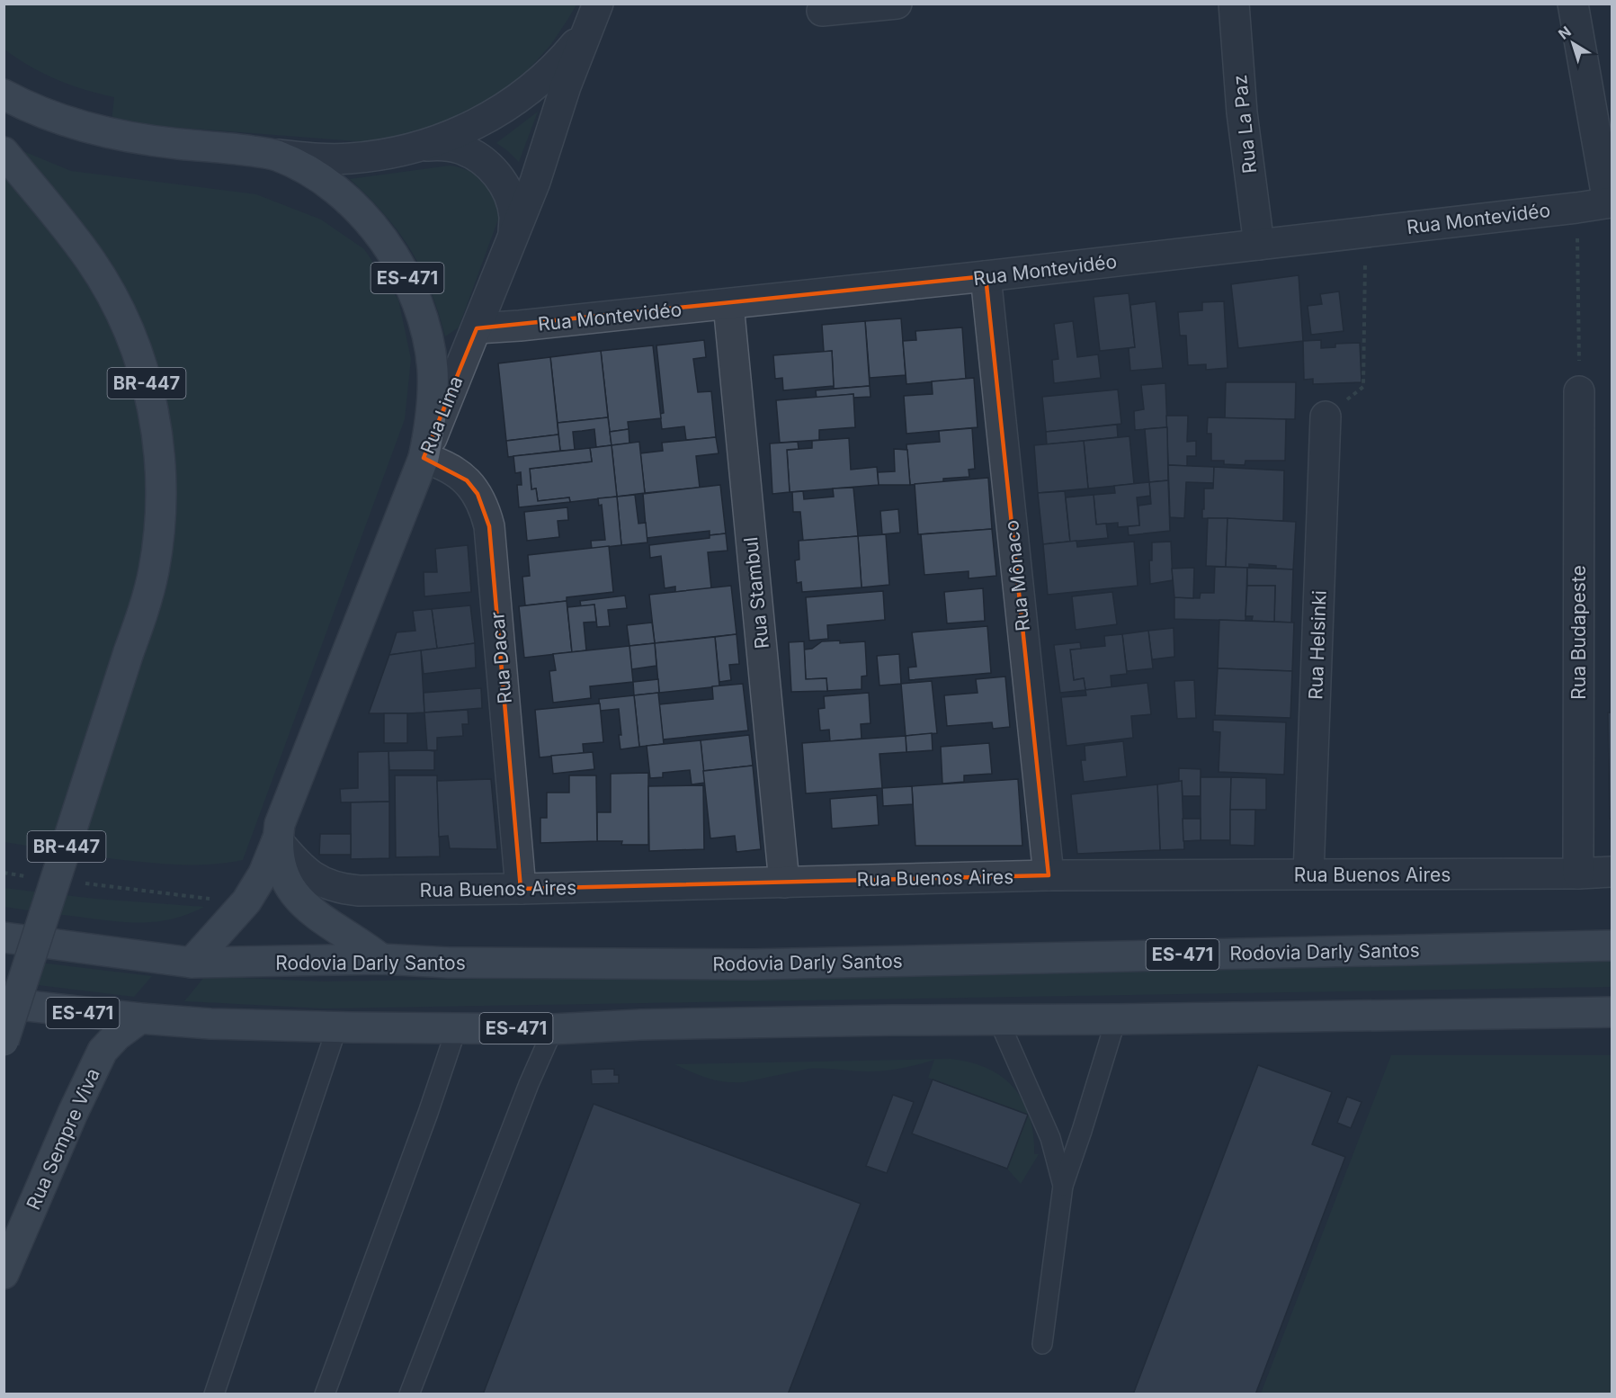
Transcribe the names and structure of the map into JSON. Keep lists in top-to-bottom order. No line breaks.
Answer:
{"streets":{"main road":["ES-471","BR-447","Rua Lima","Rodovia Darly Santos","Rua Sempre Viva"],"street":["Rua La Paz","Rua Montevidéo","Rua Mônaco","Rua Stambul","Rua Budapeste","Rua Helsinki","Rua Dacar","Rua Buenos Aires"]},"crossings":[["Rua La Paz","Rua Montevidéo"],["Rua Montevidéo","Rua Lima"],["Rua Montevidéo","Rua Mônaco"],["Rua Montevidéo","Rua Stambul"],["ES-471","Rua Lima"],["ES-471","Rua Dacar"],["ES-471","Rua Sempre Viva"],["Rua Lima","Rua Dacar"],["Rua Lima","Rua Buenos Aires"],["Rua Lima","Rodovia Darly Santos"],["Rua Mônaco","Rua Buenos Aires"],["Rua Stambul","Rua Buenos Aires"],["Rua Budapeste","Rua Buenos Aires"],["Rua Helsinki","Rua Buenos Aires"],["Rua Dacar","Rua Buenos Aires"]],"north":"top left"}
